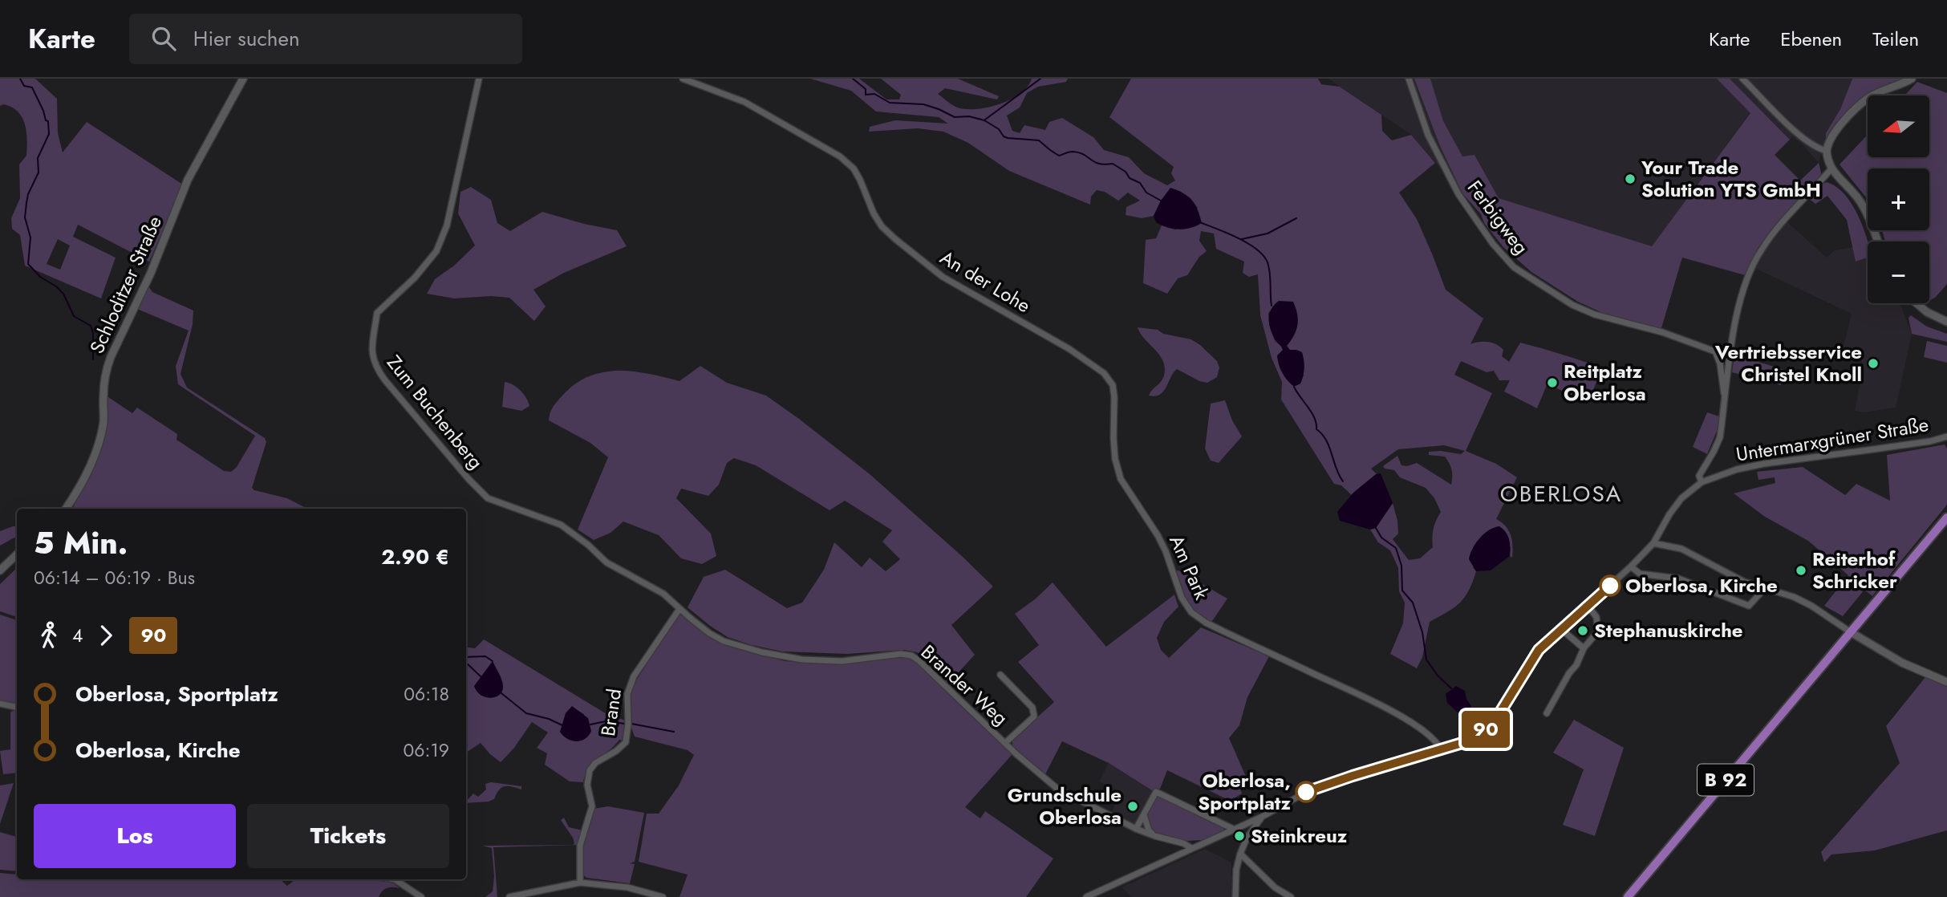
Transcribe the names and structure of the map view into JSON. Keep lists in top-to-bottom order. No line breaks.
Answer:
{"streets":{"main road":["B 92"],"street":["Ferbigweg","An der Lohe","Schloditzer Straße","Zum Buchenberg","Untermarxgrüner Straße","Am Park","Brander Weg","Brand"]},"crossings":[["An der Lohe","Am Park"],["Zum Buchenberg","Brander Weg"],["Zum Buchenberg","Brand"],["Untermarxgrüner Straße","Am Park"],["Untermarxgrüner Straße","Brander Weg"],["Brander Weg","Brand"]],"districts":["OBERLOSA"],"places":["Your Trade Solution YTS GmbH","Vertriebsservice Christel Knoll","Reitplatz Oberlosa","Reiterhof Schricker","Oberlosa, Kirche","Stephanuskirche","Oberlosa, Sportplatz","Grundschule Oberlosa","Steinkreuz"],"lines":["bus line 90"],"north":"left","page":{"header":"Karte","search":"Hier suchen","nav":["Karte","Ebenen","Teilen"],"on_map":"90","map_buttons":["+","−"],"heading":["5 Min.","06:14 – 06:19 · Bus","2.90 €"],"legs":["4","90"],"list":[{"name":"Oberlosa, Sportplatz","value":"06:18"},{"name":"Oberlosa, Kirche","value":"06:19"}],"buttons":["Los","Tickets"]}}
